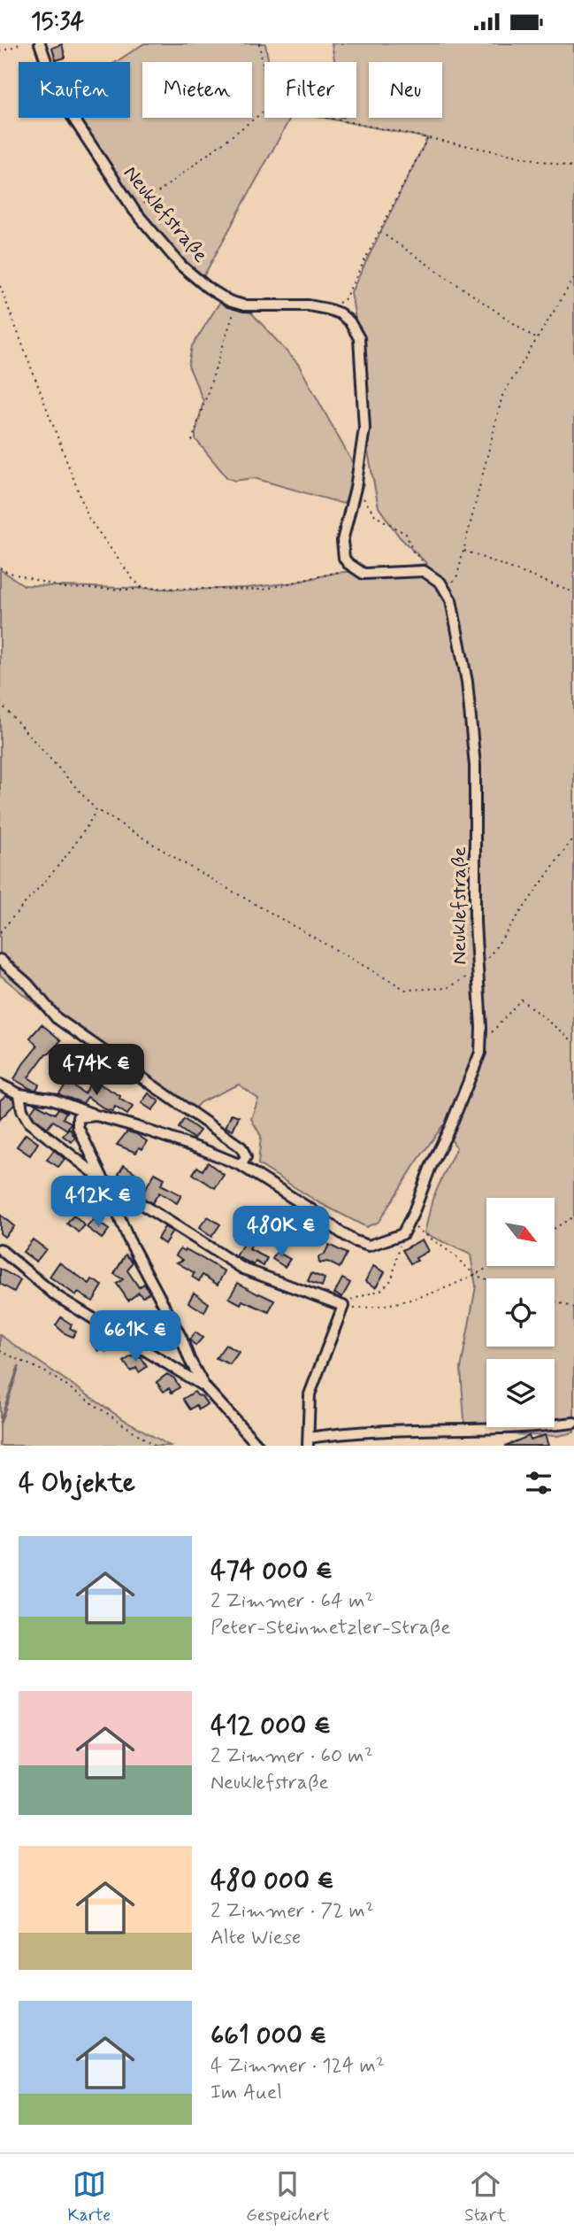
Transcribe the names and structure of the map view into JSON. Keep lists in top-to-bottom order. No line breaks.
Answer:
{"streets":{"street":["Neuklefstraße"]},"north":"bottom right","page":{"status":"15:34","chip":["Kaufen","Mieten","Filter","Neu"],"price":["474K €","412K €","480K €","661K €"],"heading":"4 Objekte","list":[{"name":"474 000 €","note":"2 Zimmer · 64 m² · Peter-Steinmetzler-Straße"},{"name":"412 000 €","note":"2 Zimmer · 60 m² · Neuklefstraße"},{"name":"480 000 €","note":"2 Zimmer · 72 m² · Alte Wiese"},{"name":"661 000 €","note":"4 Zimmer · 124 m² · Im Auel"}],"tabs":["Karte","Gespeichert","Start"]}}
